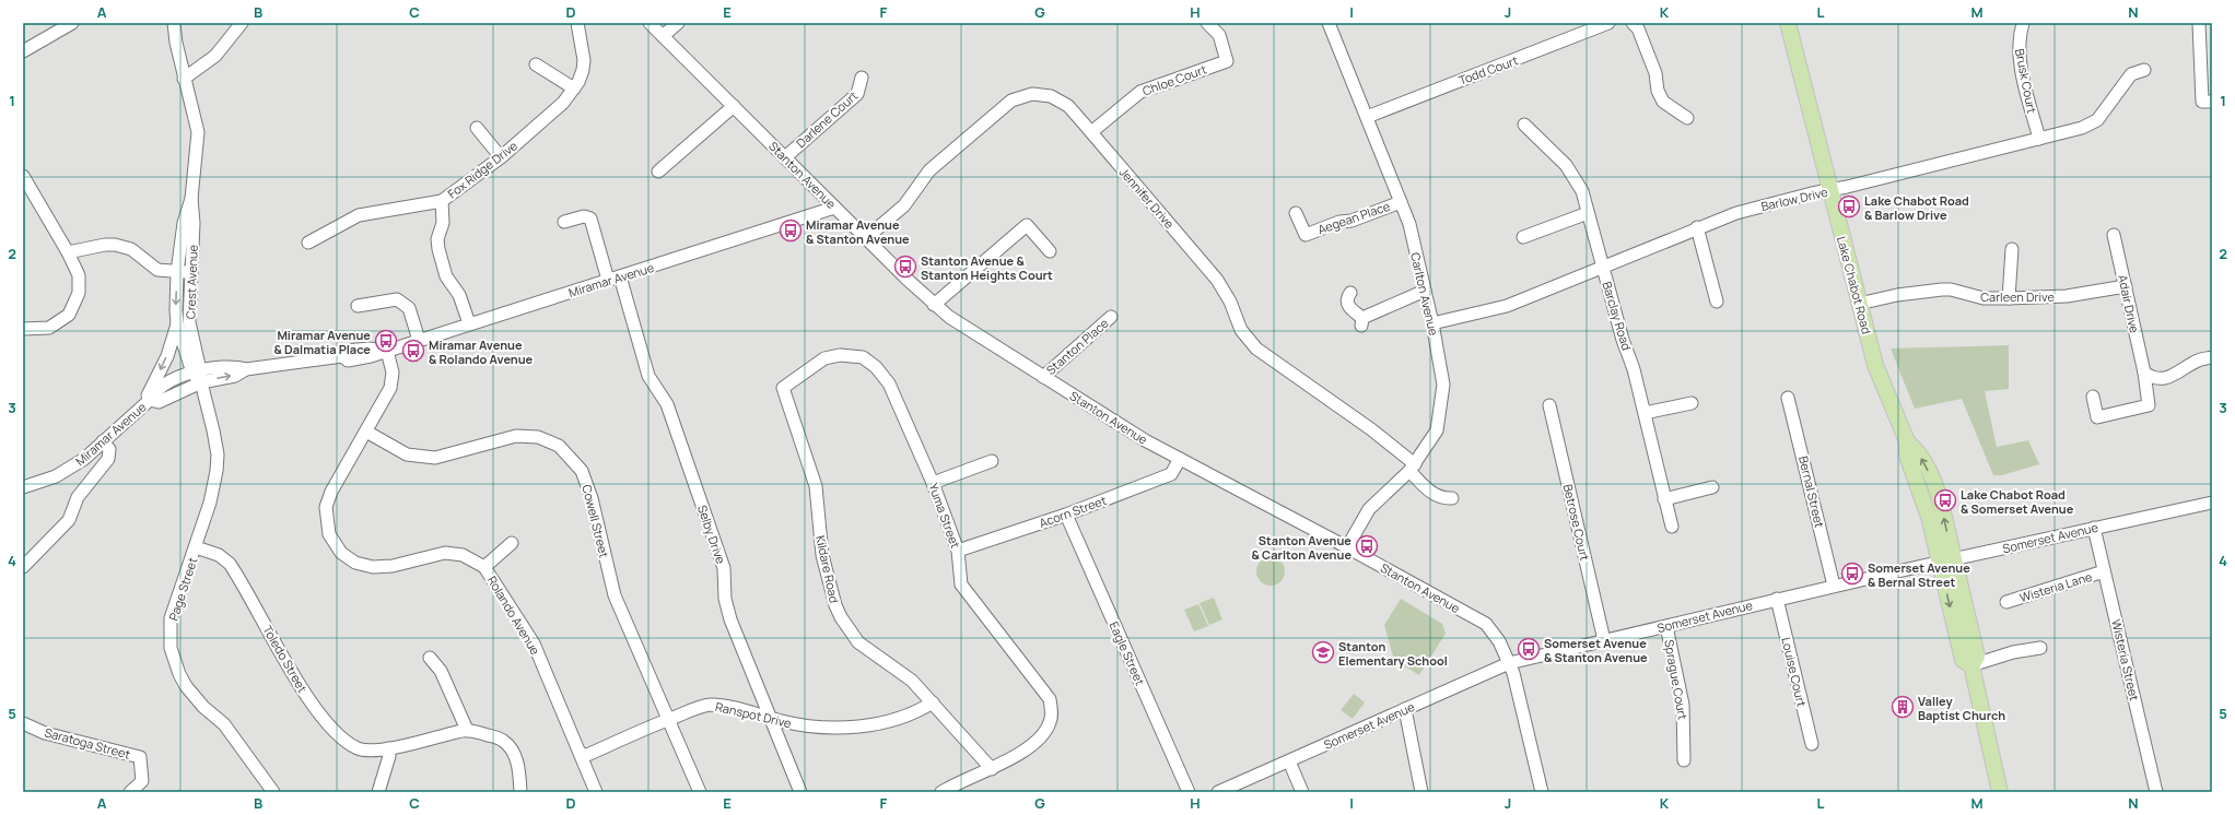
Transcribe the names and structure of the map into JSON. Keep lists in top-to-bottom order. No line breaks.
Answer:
{"streets":{"main road":["Lake Chabot Road"],"street":["Todd Court","Chloe Court","Brusk Court","Darlene Court","Fox Ridge Drive","Stanton Avenue","Jennifer Drive","Barlow Drive","Aegean Place","Miramar Avenue","Crest Avenue","Carlton Avenue","Carleen Drive","Adair Drive","Barclay Road","Stanton Place","Bernal Street","Acorn Street","Yuma Street","Cowell Street","Betrose Court","Selby Drive","Somerset Avenue","Kildare Road","Wisteria Lane","Page Street","Rolando Avenue","Eagle Street","Toledo Street","Wisteria Street","Louise Court","Sprague Court","Ranspot Drive","Saratoga Street"]},"crossings":[["Todd Court","Carlton Avenue"],["Chloe Court","Jennifer Drive"],["Brusk Court","Barlow Drive"],["Darlene Court","Stanton Avenue"],["Stanton Avenue","Jennifer Drive"],["Stanton Avenue","Miramar Avenue"],["Stanton Avenue","Carlton Avenue"],["Stanton Avenue","Stanton Place"],["Stanton Avenue","Acorn Street"],["Stanton Avenue","Somerset Avenue"],["Jennifer Drive","Carlton Avenue"],["Barlow Drive","Lake Chabot Road"],["Barlow Drive","Carlton Avenue"],["Barlow Drive","Barclay Road"],["Aegean Place","Carlton Avenue"],["Miramar Avenue","Crest Avenue"],["Miramar Avenue","Selby Drive"],["Miramar Avenue","Page Street"],["Miramar Avenue","Rolando Avenue"],["Crest Avenue","Page Street"],["Lake Chabot Road","Carleen Drive"],["Lake Chabot Road","Somerset Avenue"],["Carleen Drive","Adair Drive"],["Bernal Street","Somerset Avenue"],["Acorn Street","Yuma Street"],["Acorn Street","Eagle Street"],["Yuma Street","Kildare Road"],["Cowell Street","Rolando Avenue"],["Cowell Street","Ranspot Drive"],["Betrose Court","Somerset Avenue"],["Selby Drive","Ranspot Drive"],["Somerset Avenue","Wisteria Street"],["Somerset Avenue","Louise Court"],["Somerset Avenue","Sprague Court"],["Kildare Road","Ranspot Drive"],["Wisteria Lane","Wisteria Street"],["Page Street","Toledo Street"],["Rolando Avenue","Ranspot Drive"]],"places":{"bus stop":["Lake Chabot Road & Barlow Drive","Miramar Avenue & Stanton Avenue","Stanton Avenue & Stanton Heights Court","Miramar Avenue & Dalmatia Place","Miramar Avenue & Rolando Avenue","Lake Chabot Road & Somerset Avenue","Stanton Avenue & Carlton Avenue","Somerset Avenue & Bernal Street","Somerset Avenue & Stanton Avenue"],"school or university":["Stanton Elementary School"],"building":["Valley Baptist Church"]},"grid":{"columns":["A","B","C","D","E","F","G","H","I","J","K","L","M","N"],"rows":["1","2","3","4","5"]}}
